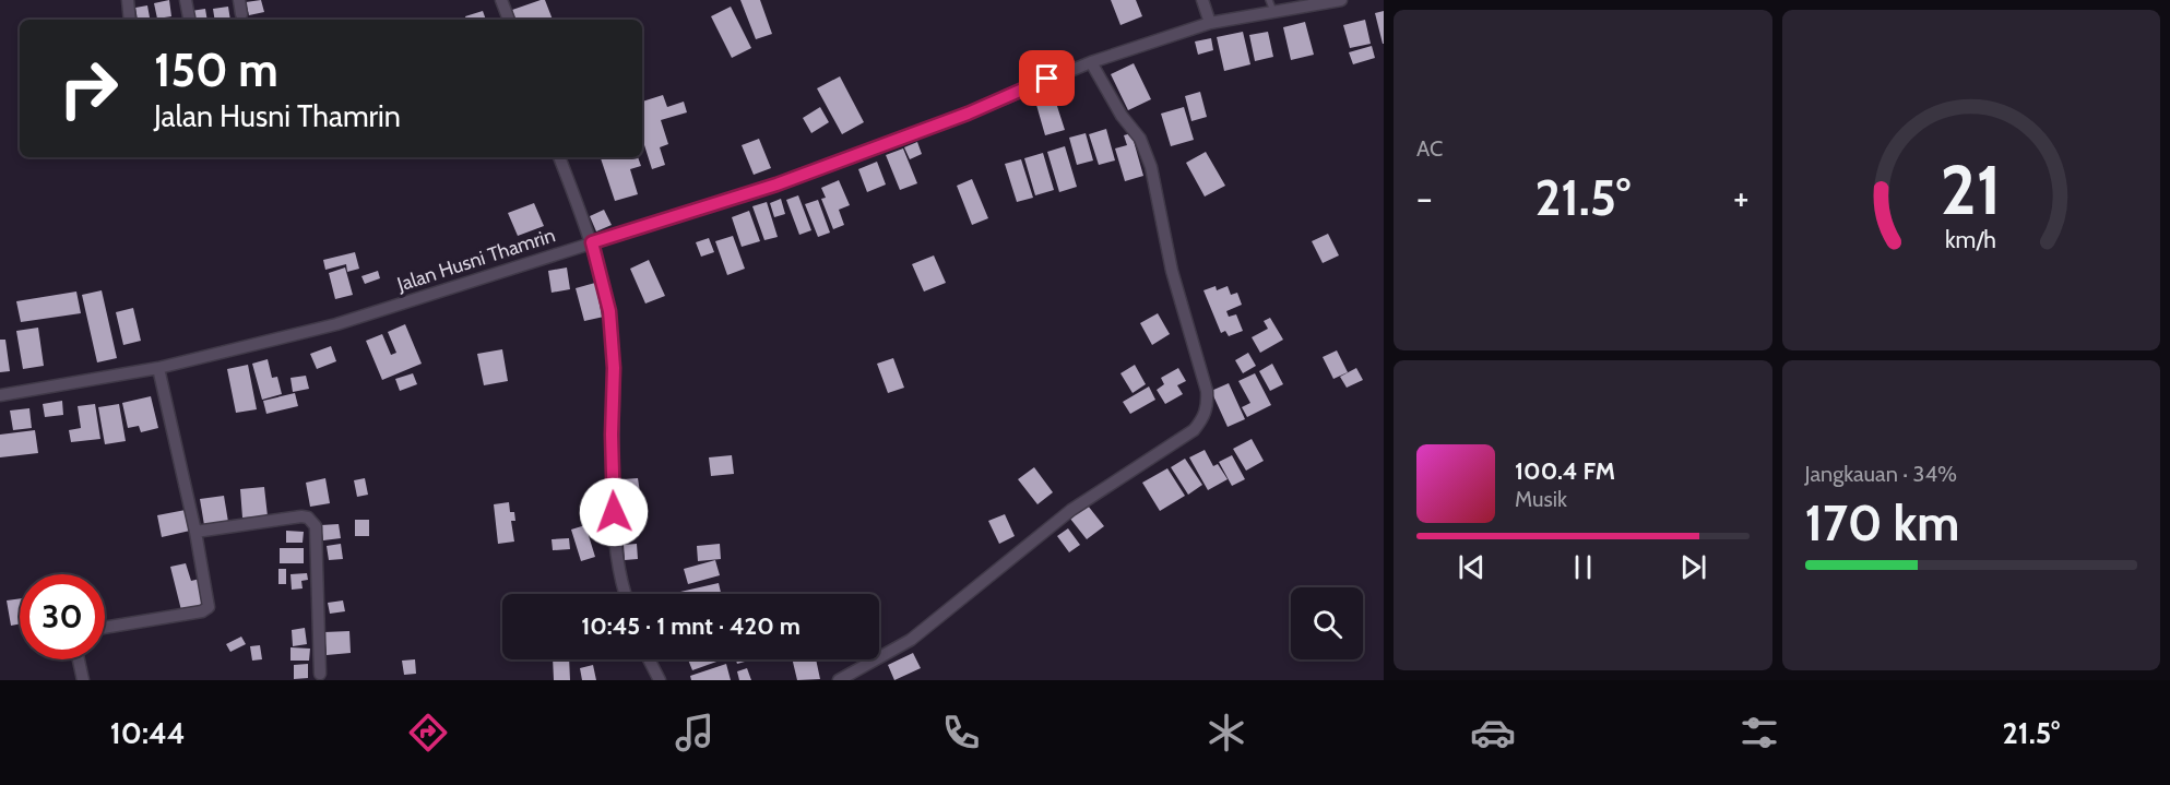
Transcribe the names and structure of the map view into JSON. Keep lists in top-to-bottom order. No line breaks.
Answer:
{"streets":{"street":["Jalan Husni Thamrin"]},"page":{"tile":["AC",["Jangkauan · 34%","170 km"]],"turn":["150 m","Jalan Husni Thamrin"],"heat":["−","21.5°","+"],"song":["100.4 FM","Musik"],"limit":"30","trip":"10:45 · 1 mnt · 420 m","tabs":["10:44","21.5°"],"gauge":["21","km/h"]}}
